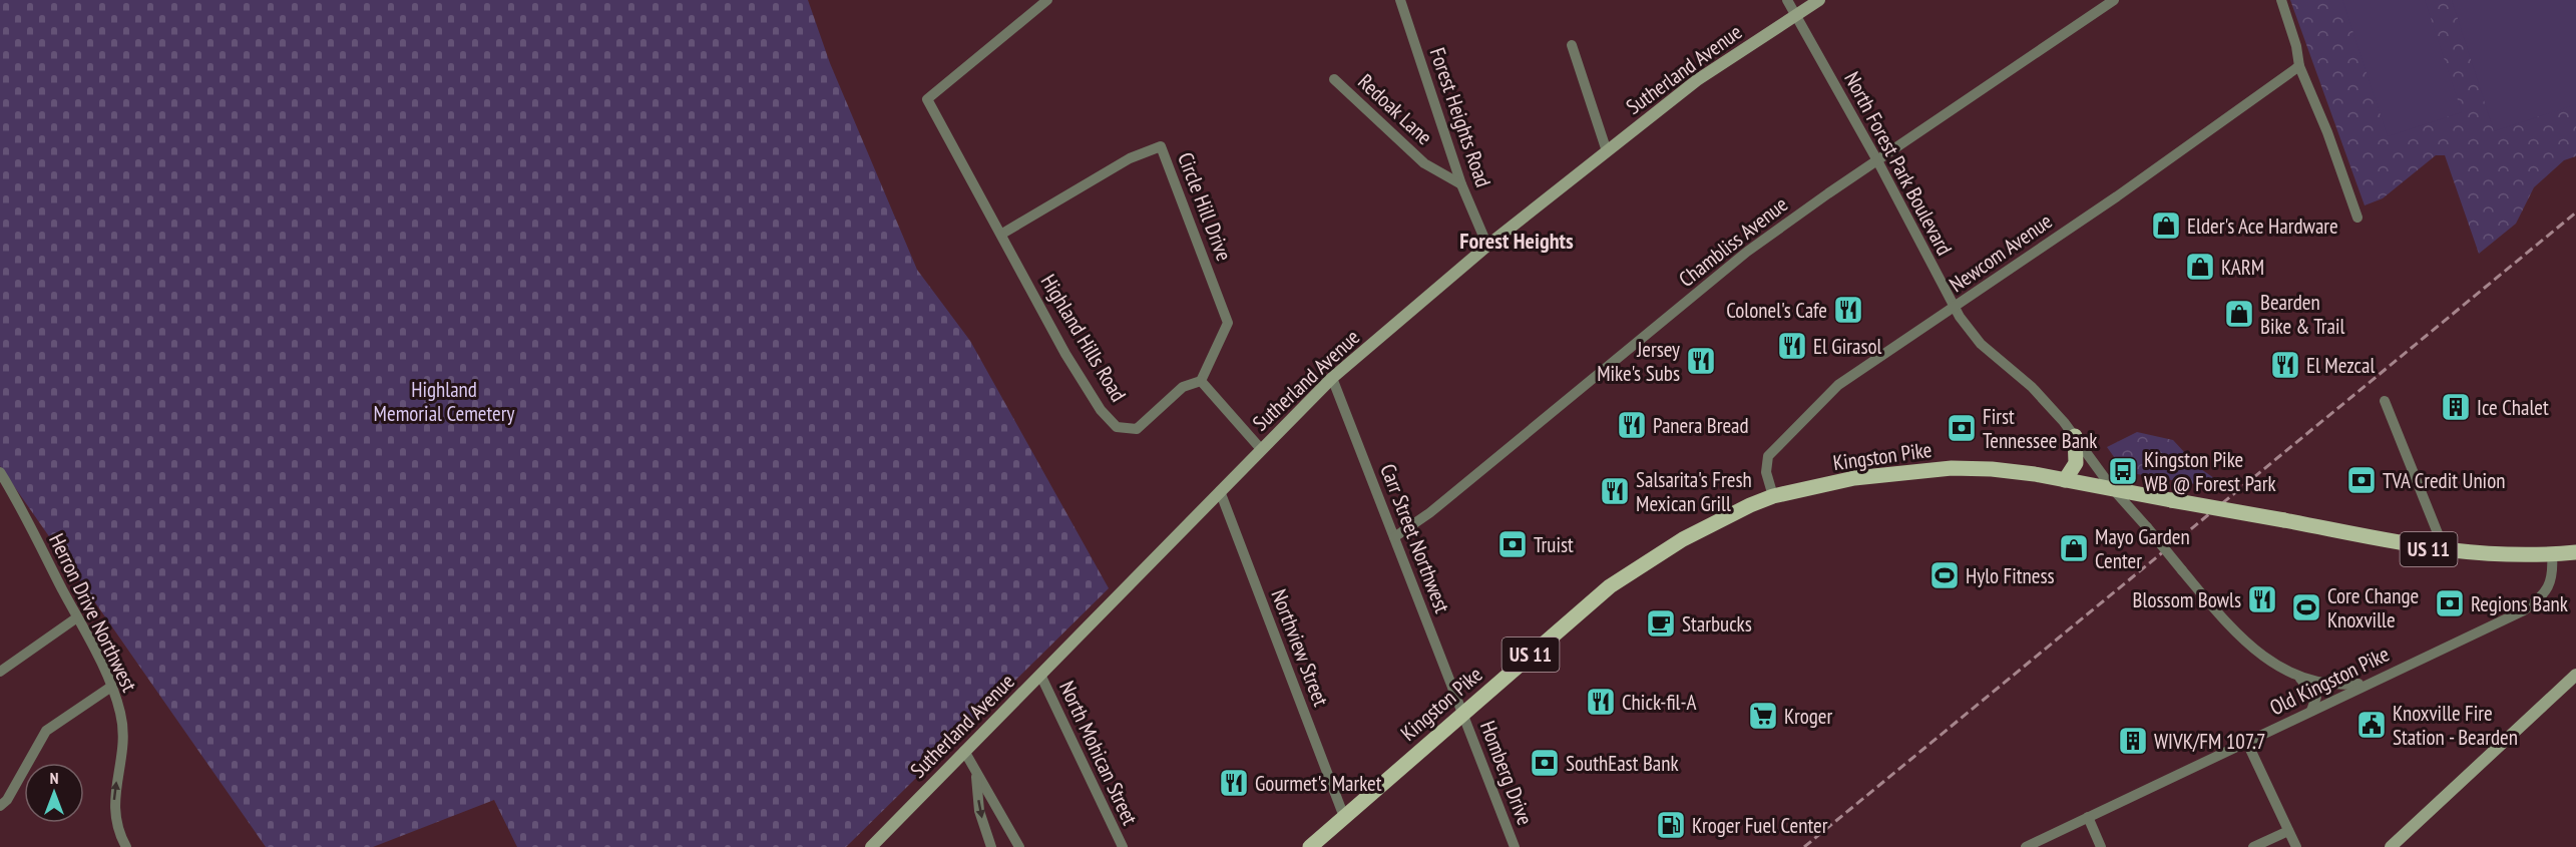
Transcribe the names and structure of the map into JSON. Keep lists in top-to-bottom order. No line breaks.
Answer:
{"streets":{"main road":["Kingston Pike","US 11"],"street":["Sutherland Avenue","Redoak Lane","Forest Heights Road","North Forest Park Boulevard","Circle Hill Drive","Chambliss Avenue","Newcom Avenue","Highland Hills Road","Carr Street Northwest","Herron Drive Northwest","Northview Street","Old Kingston Pike","North Mohican Street","Homberg Drive"]},"crossings":[["Sutherland Avenue","Forest Heights Road"],["Sutherland Avenue","North Forest Park Boulevard"],["Sutherland Avenue","Carr Street Northwest"],["Sutherland Avenue","Northview Street"],["Sutherland Avenue","North Mohican Street"],["Redoak Lane","Forest Heights Road"],["North Forest Park Boulevard","Chambliss Avenue"],["North Forest Park Boulevard","Newcom Avenue"],["North Forest Park Boulevard","Kingston Pike"],["Circle Hill Drive","Highland Hills Road"],["Chambliss Avenue","Carr Street Northwest"],["Newcom Avenue","Kingston Pike"],["Kingston Pike","Carr Street Northwest"],["Kingston Pike","Northview Street"],["Kingston Pike","Old Kingston Pike"],["Kingston Pike","Homberg Drive"],["Carr Street Northwest","Homberg Drive"]],"one_way":["Herron Drive Northwest"],"districts":["Forest Heights"],"parks":["Highland Memorial Cemetery"],"places":{"shop":["Elder's Ace Hardware","KARM","Bearden Bike & Trail","Mayo Garden Center"],"restaurant":["Colonel's Cafe","El Girasol","Jersey Mike's Subs","El Mezcal","Panera Bread","Salsarita's Fresh Mexican Grill","Blossom Bowls","Chick-fil-A","Gourmet's Market"],"building":["Ice Chalet","WIVK/FM 107.7"],"bank":["First Tennessee Bank","TVA Credit Union","Truist","Regions Bank","SouthEast Bank"],"bus stop":["Kingston Pike WB @ Forest Park"],"sports":["Hylo Fitness","Core Change Knoxville"],"cafe":["Starbucks"],"supermarket":["Kroger"],"public building":["Knoxville Fire Station - Bearden"],"fuel station":["Kroger Fuel Center"]},"north":"top"}
